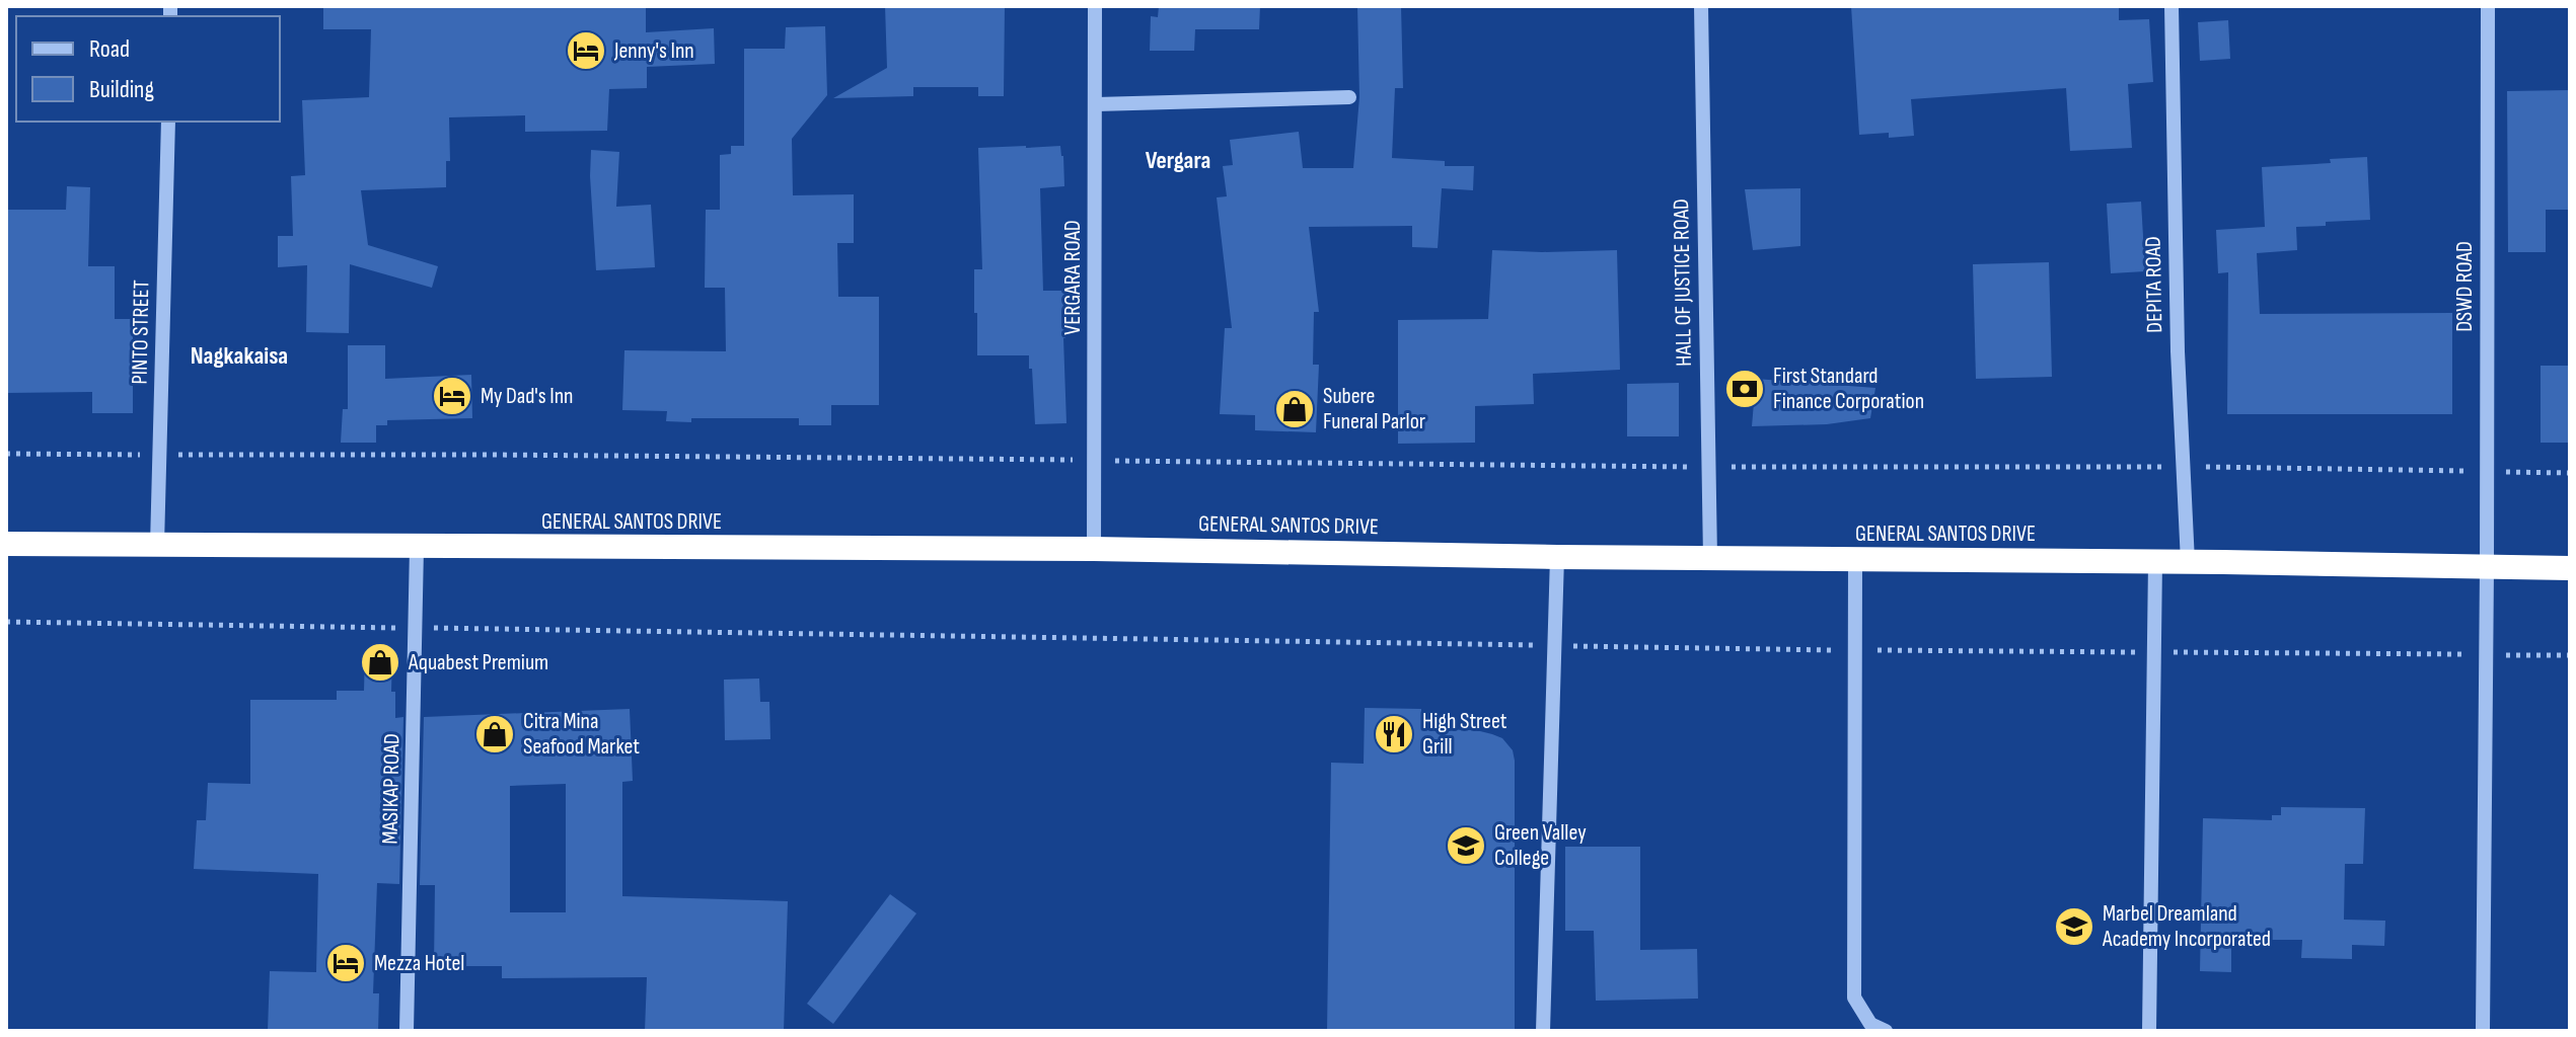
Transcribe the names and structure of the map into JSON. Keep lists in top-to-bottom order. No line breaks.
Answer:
{"streets":{"highway":["GENERAL SANTOS DRIVE"],"street":["VERGARA ROAD","HALL OF JUSTICE ROAD","DEPITA ROAD","DSWD ROAD","PINTO STREET","MASIKAP ROAD"]},"crossings":[["VERGARA ROAD","GENERAL SANTOS DRIVE"],["HALL OF JUSTICE ROAD","GENERAL SANTOS DRIVE"],["DEPITA ROAD","GENERAL SANTOS DRIVE"],["DSWD ROAD","GENERAL SANTOS DRIVE"],["PINTO STREET","GENERAL SANTOS DRIVE"],["GENERAL SANTOS DRIVE","MASIKAP ROAD"]],"districts":["Vergara","Nagkakaisa"],"places":{"hotel":["Jenny's Inn","My Dad's Inn","Mezza Hotel"],"bank":["First Standard Finance Corporation"],"shop":["Subere Funeral Parlor","Aquabest Premium","Citra Mina Seafood Market"],"restaurant":["High Street Grill"],"school or university":["Green Valley College","Marbel Dreamland Academy Incorporated"]},"legend":["Road","Building"]}
